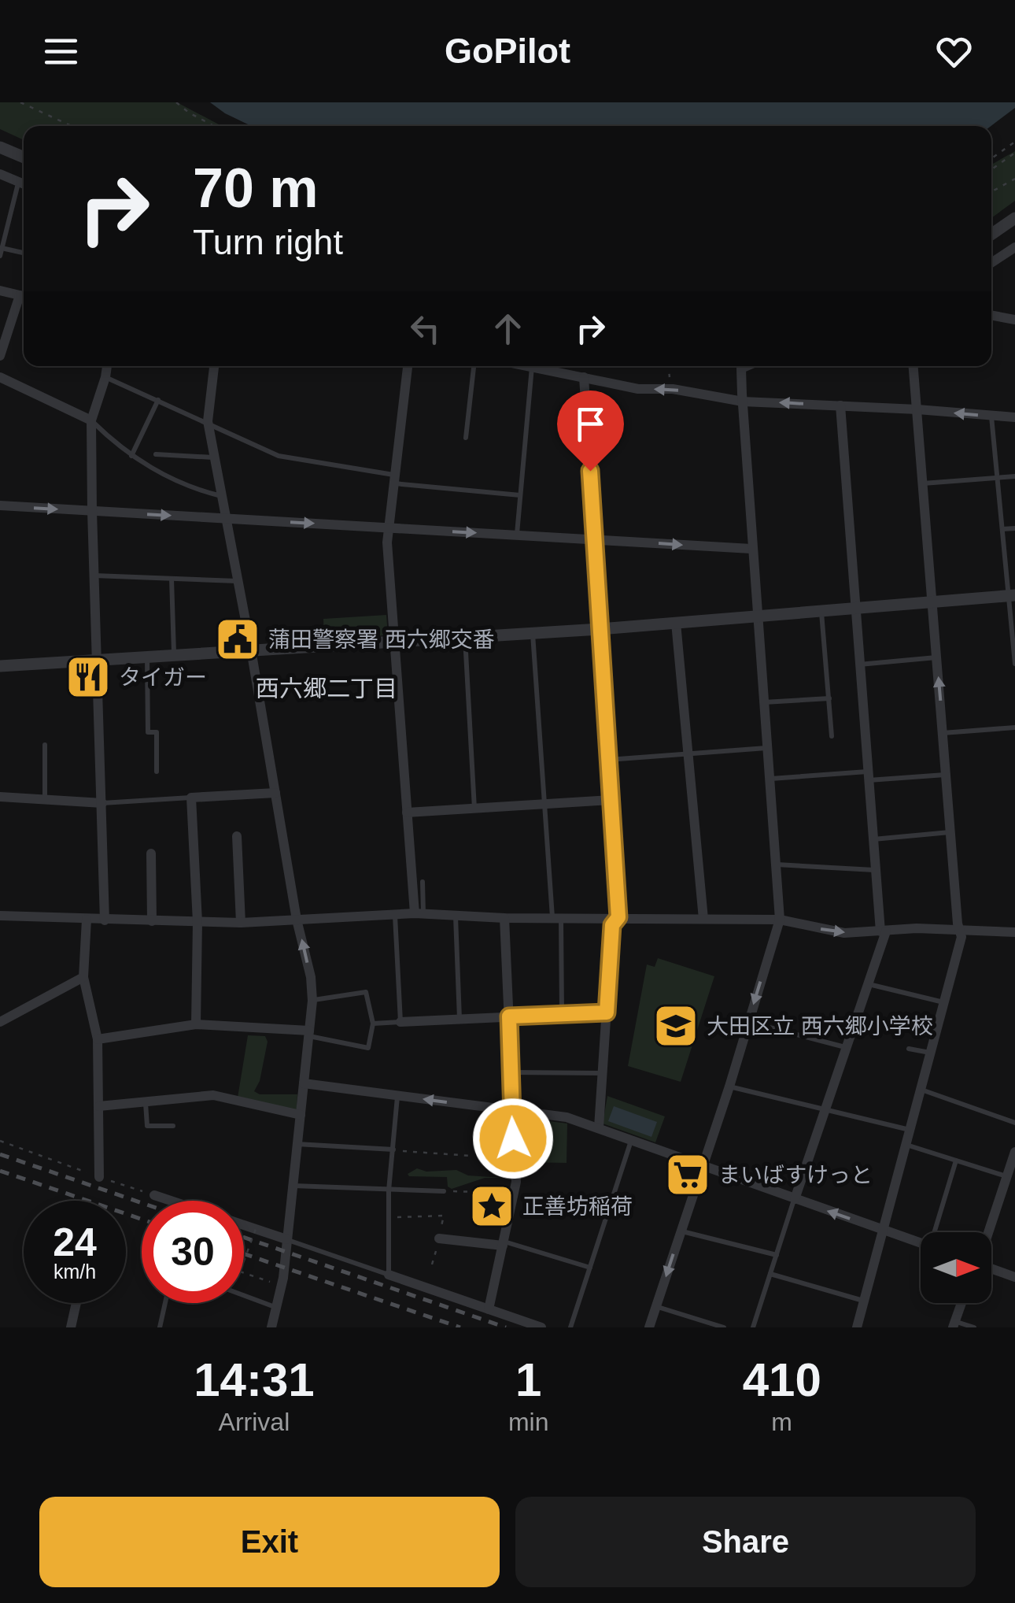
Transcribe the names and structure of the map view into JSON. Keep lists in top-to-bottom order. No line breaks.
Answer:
{"districts":["西六郷二丁目"],"places":{"public building":["蒲田警察署 西六郷交番"],"restaurant":["タイガー"],"school or university":["大田区立 西六郷小学校"],"supermarket":["まいばすけっと"],"place":["正善坊稲荷"]},"north":"right","page":{"header":"GoPilot","turn":["70 m","Turn right"],"speed":"24 km/h","limit":"30","eta":["14:31","Arrival","1","min","410","m"],"buttons":["Exit","Share"]}}
